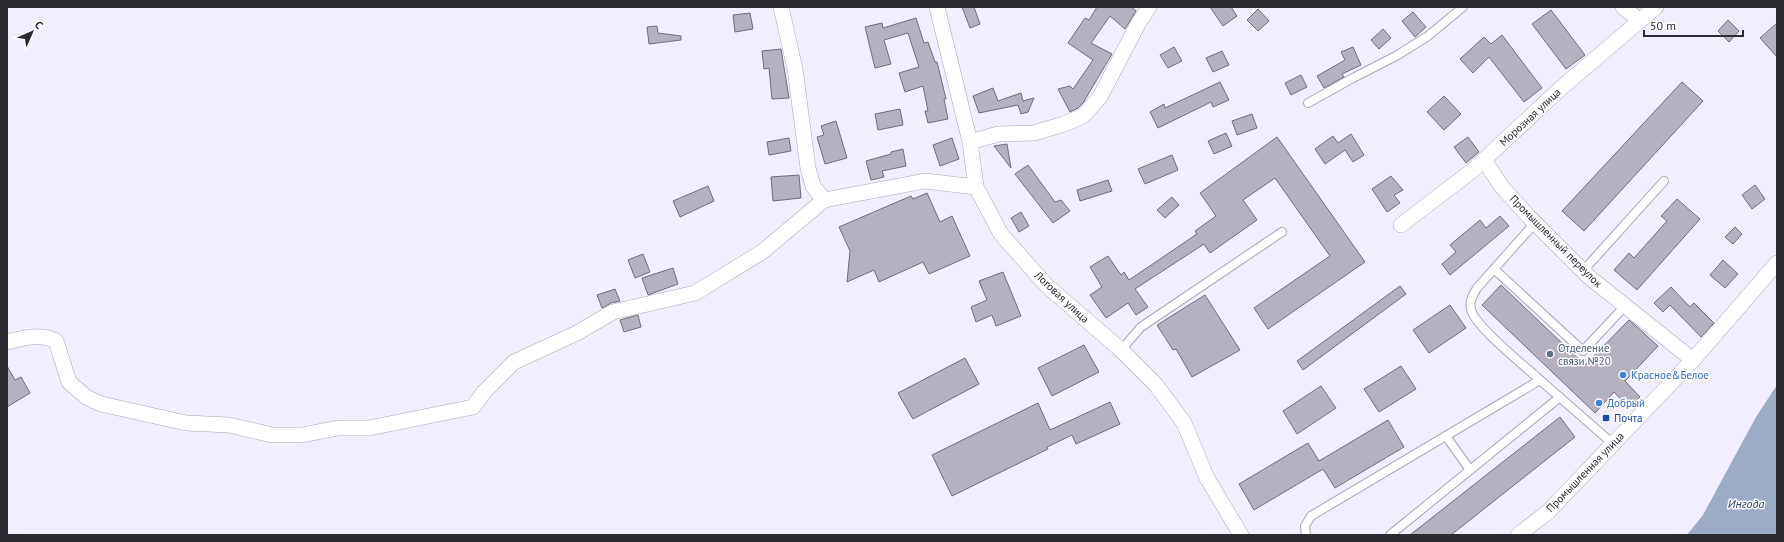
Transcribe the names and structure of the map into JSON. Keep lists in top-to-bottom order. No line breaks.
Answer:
{"streets":{"street":["Морозная улица","Промышленный переулок","Логовая улица","Промышленная улица"]},"crossings":[["Морозная улица","Промышленный переулок"],["Промышленный переулок","Промышленная улица"]],"water":["Ингода"],"places":{"other":["Отделение связи №20","Красное&Белое","Добрый"],"transit":["Почта"]},"scale_bar":"50 m","north":"top right"}
